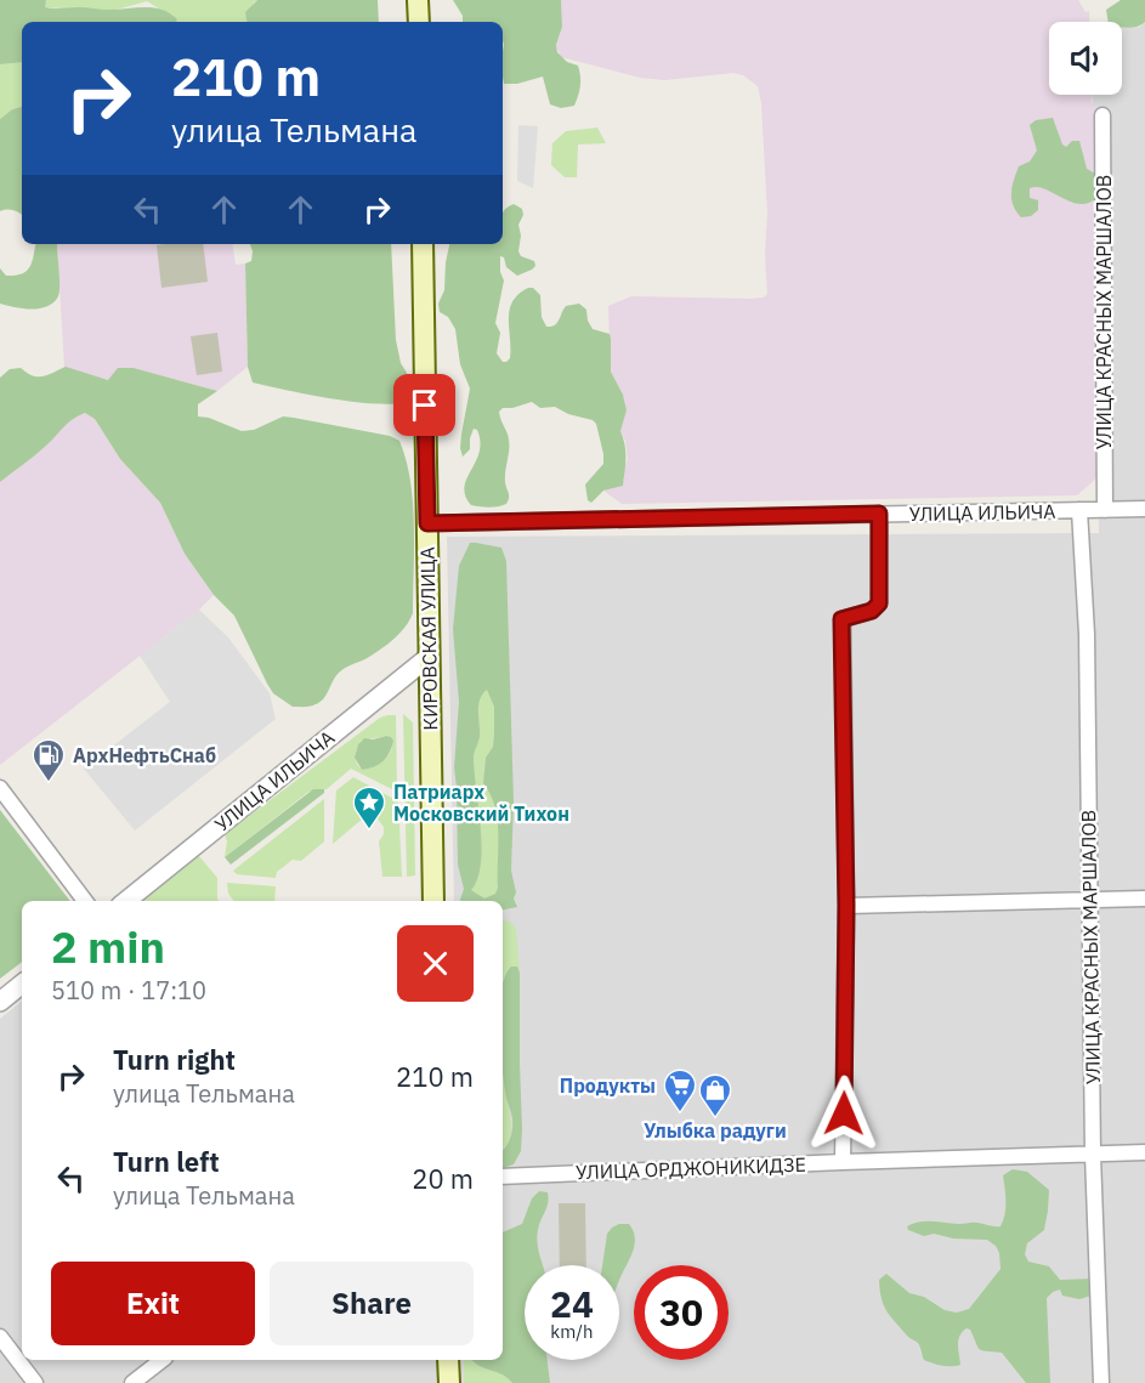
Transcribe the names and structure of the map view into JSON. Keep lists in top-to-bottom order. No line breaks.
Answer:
{"streets":{"main road":["КИРОВСКАЯ УЛИЦА"],"street":["УЛИЦА КРАСНЫХ МАРШАЛОВ","УЛИЦА ИЛЬИЧА","УЛИЦА ОРДЖОНИКИДЗЕ"]},"crossings":[["УЛИЦА КРАСНЫХ МАРШАЛОВ","УЛИЦА ИЛЬИЧА"],["УЛИЦА КРАСНЫХ МАРШАЛОВ","УЛИЦА ОРДЖОНИКИДЗЕ"],["УЛИЦА ИЛЬИЧА","КИРОВСКАЯ УЛИЦА"]],"places":{"fuel station":["АрхНефтьСнаб"],"place":["Патриарх Московский Тихон"],"supermarket":["Продукты"],"shop":["Улыбка радуги"]},"page":{"turn":["210 m","улица Тельмана"],"heading":["2 min","510 m · 17:10"],"list":[{"name":"Turn right","note":"улица Тельмана","value":"210 m"},{"name":"Turn left","note":"улица Тельмана","value":"20 m"}],"buttons":["Exit","Share"],"speed":"24 km/h","limit":"30"}}
